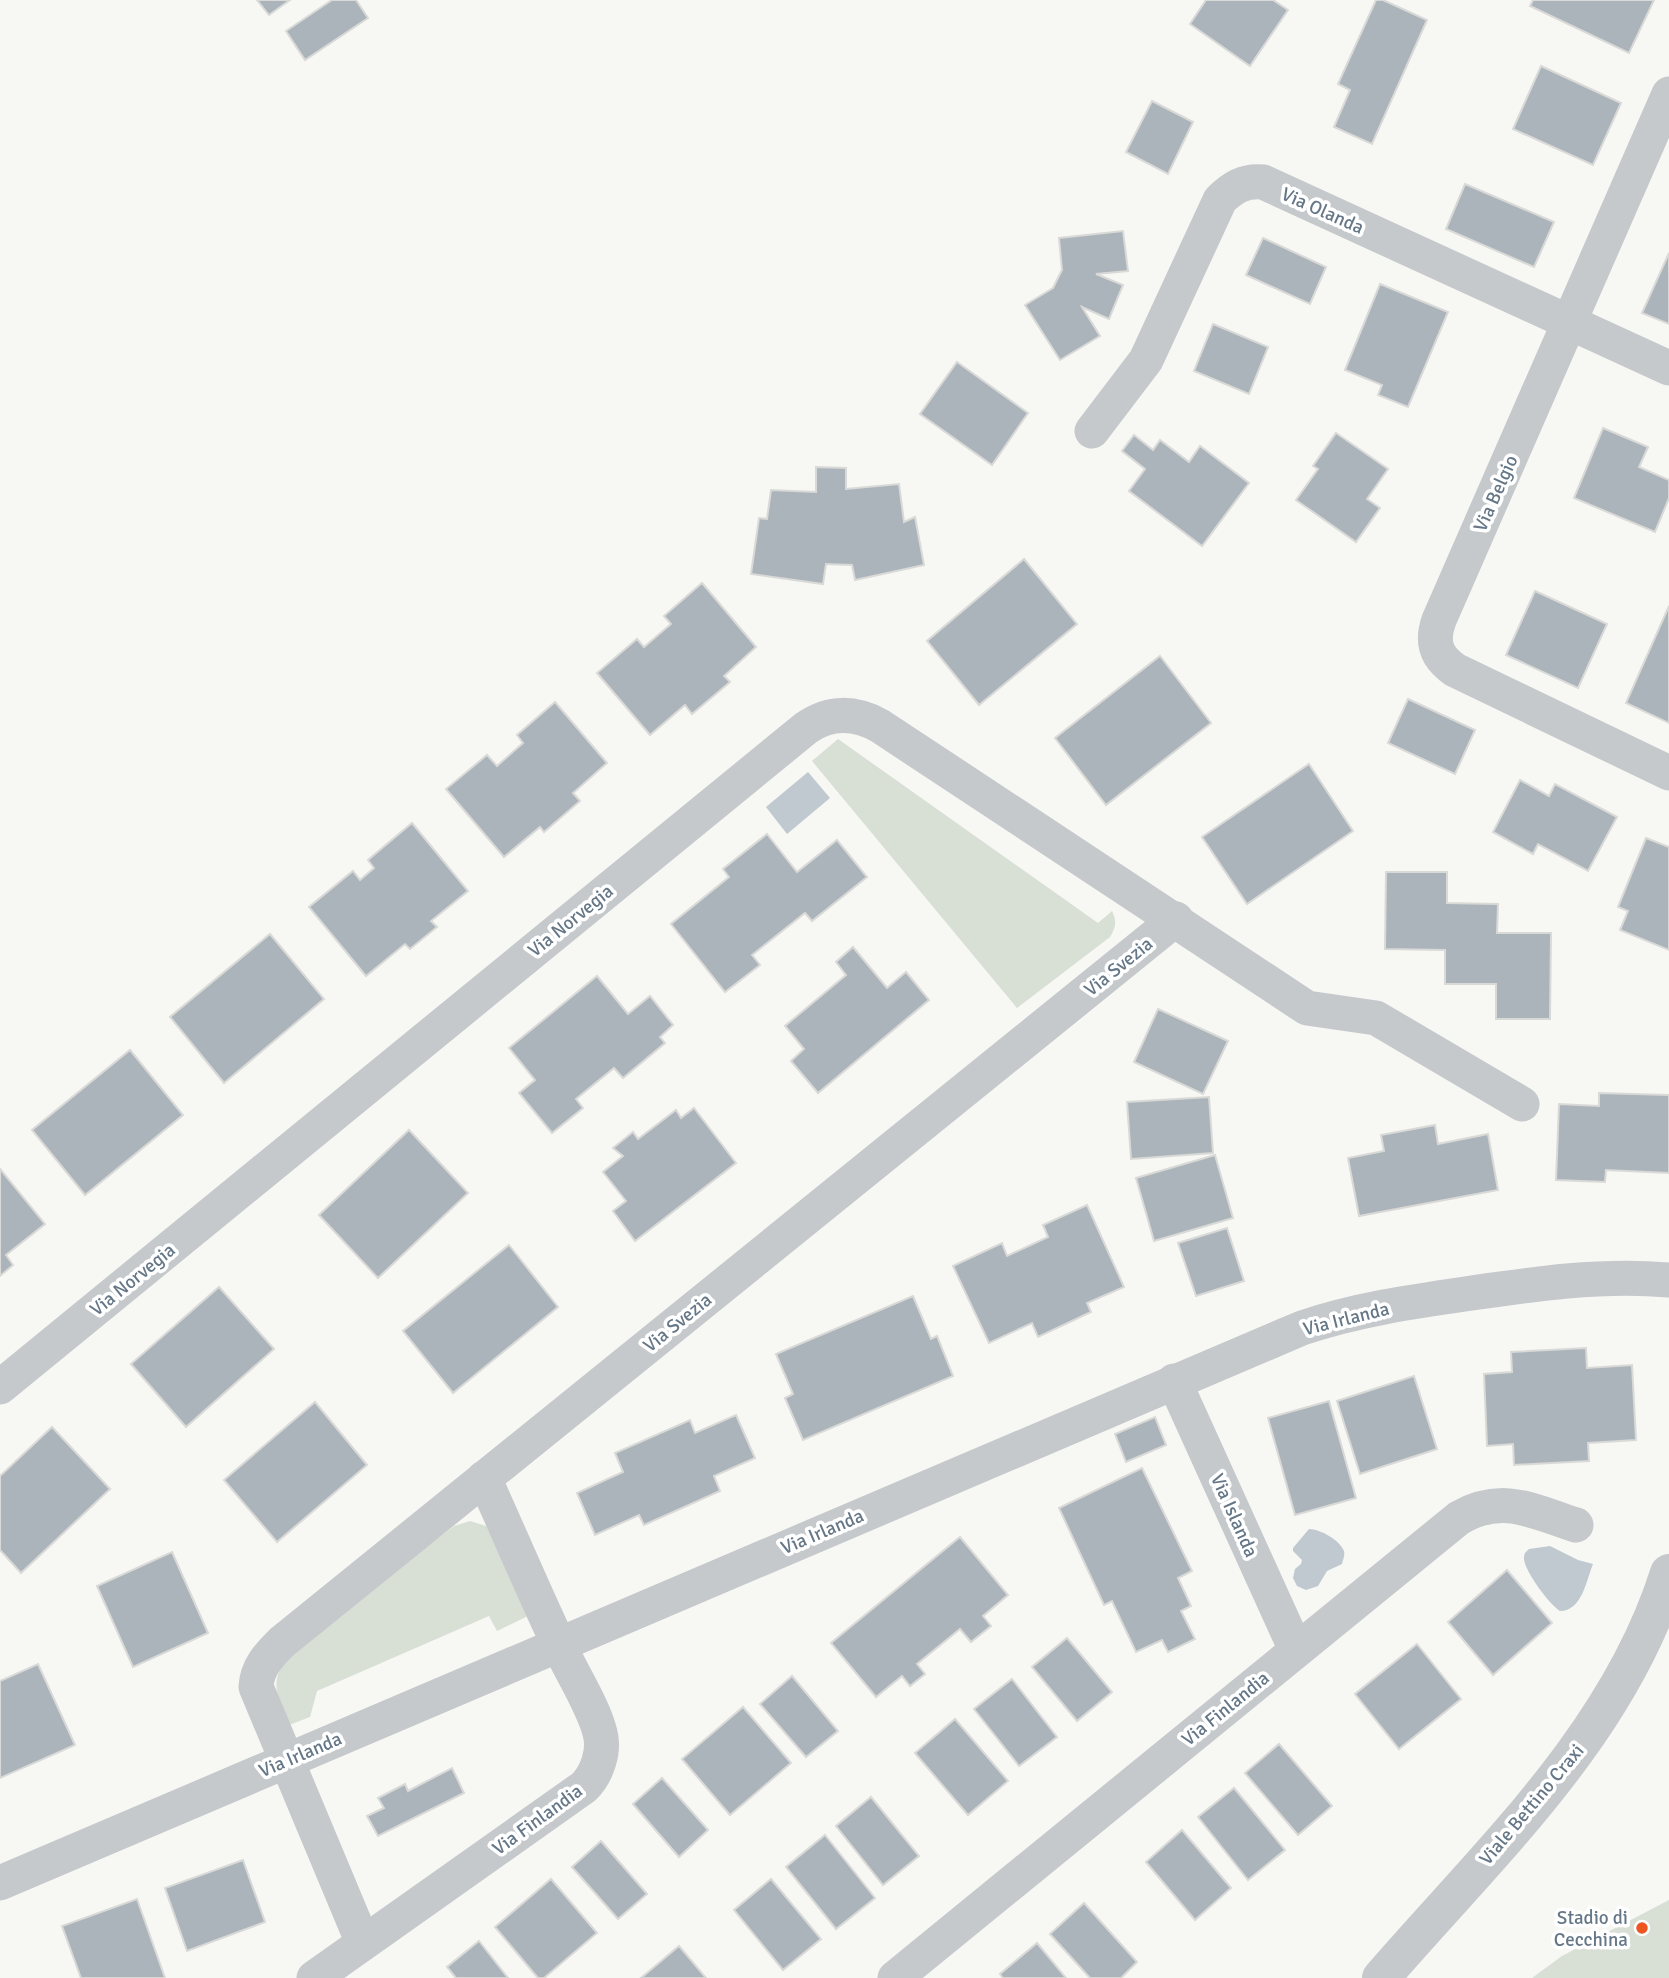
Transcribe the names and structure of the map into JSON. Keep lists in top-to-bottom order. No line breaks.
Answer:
{"streets":{"street":["Via Olanda","Via Belgio","Via Norvegia","Via Svezia","Via Irlanda","Via Islanda","Via Finlandia","Viale Bettino Craxi"]},"crossings":[["Via Olanda","Via Belgio"],["Via Norvegia","Via Svezia"],["Via Svezia","Via Irlanda"],["Via Svezia","Via Finlandia"],["Via Irlanda","Via Islanda"],["Via Irlanda","Via Finlandia"],["Via Islanda","Via Finlandia"]],"places":["Stadio di Cecchina"]}
